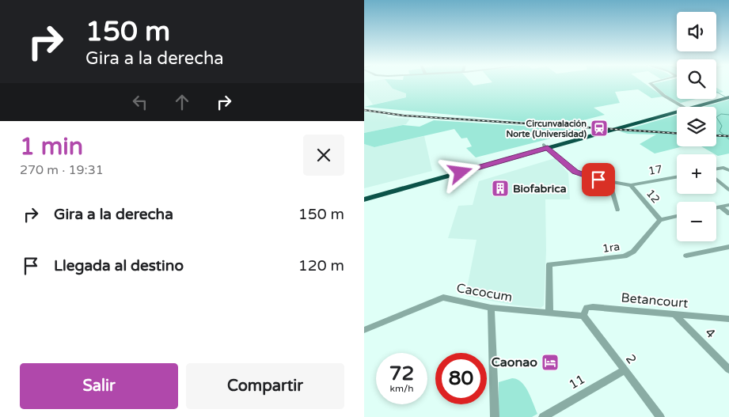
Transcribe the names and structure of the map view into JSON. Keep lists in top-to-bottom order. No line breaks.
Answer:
{"streets":{"street":["17","12","1ra","Cacocum","Betancourt","4","2","11"]},"crossings":[["17","12"],["12","1ra"],["1ra","Cacocum"],["Cacocum","Betancourt"],["Cacocum","2"],["Betancourt","4"],["Betancourt","2"],["2","11"]],"places":{"station":["Circunvalación Norte (Universidad)"],"building":["Biofabrica"],"hotel":["Caonao"]},"page":{"turn":["150 m","Gira a la derecha"],"map_buttons":["+","−"],"heading":["1 min","270 m · 19:31"],"list":[{"name":"Gira a la derecha","value":"150 m"},{"name":"Llegada al destino","value":"120 m"}],"speed":"72 km/h","limit":"80","buttons":["Salir","Compartir"]}}
